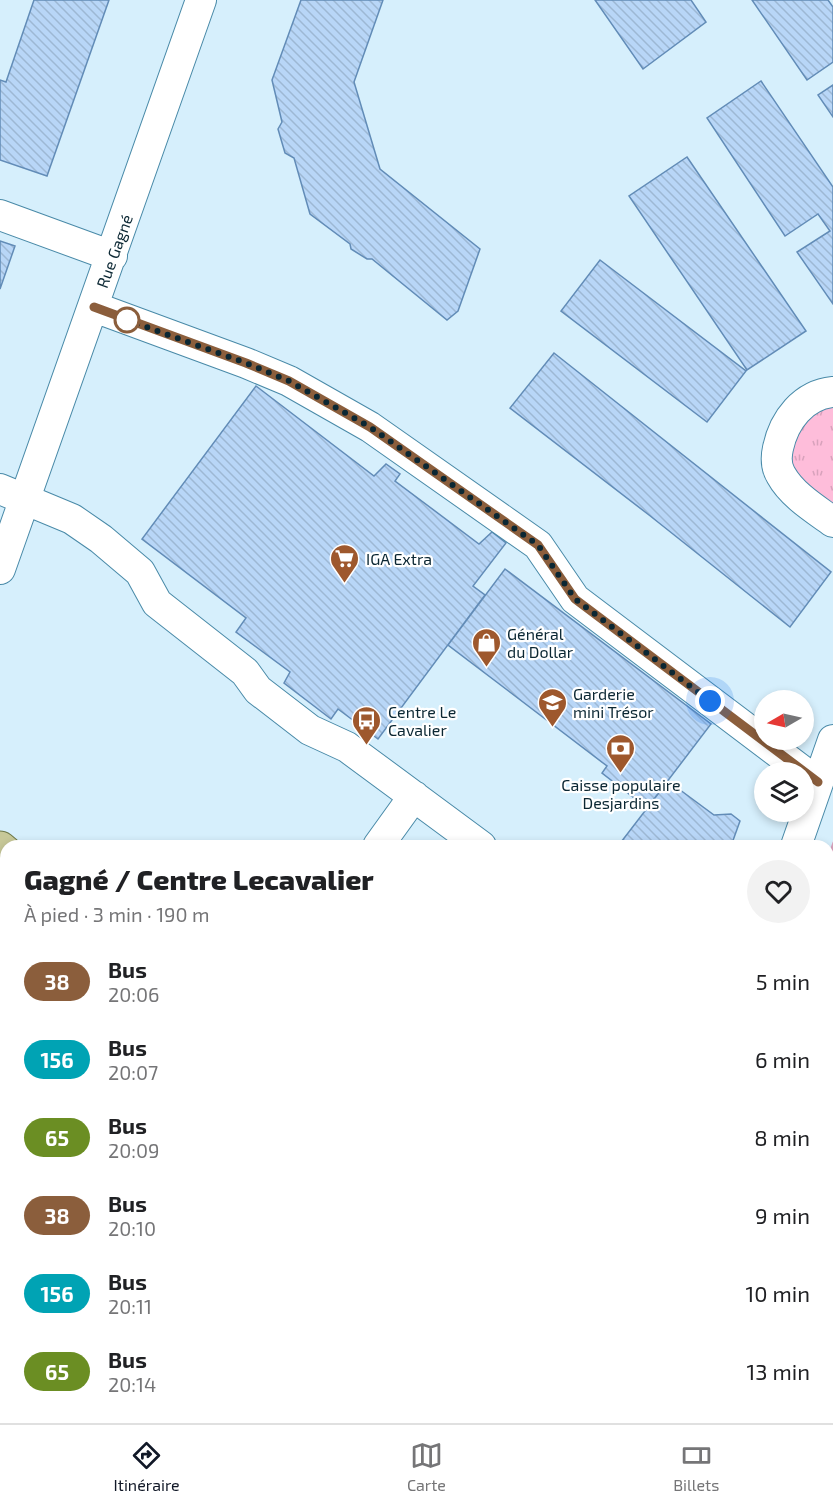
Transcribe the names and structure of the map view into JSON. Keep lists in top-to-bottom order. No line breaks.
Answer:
{"streets":{"street":["Rue Gagné"]},"places":{"supermarket":["IGA Extra"],"shop":["Général du Dollar"],"school or university":["Garderie mini Trésor"],"bus stop":["Centre Le Cavalier"],"bank":["Caisse populaire Desjardins"]},"lines":["bus line 38"],"north":"left","page":{"heading":["Gagné / Centre Lecavalier","À pied · 3 min · 190 m"],"list":[{"mark":"38","name":"Bus","note":"20:06","value":"5 min"},{"mark":"156","name":"Bus","note":"20:07","value":"6 min"},{"mark":"65","name":"Bus","note":"20:09","value":"8 min"},{"mark":"38","name":"Bus","note":"20:10","value":"9 min"},{"mark":"156","name":"Bus","note":"20:11","value":"10 min"},{"mark":"65","name":"Bus","note":"20:14","value":"13 min"}],"tabs":["Itinéraire","Carte","Billets"]}}
